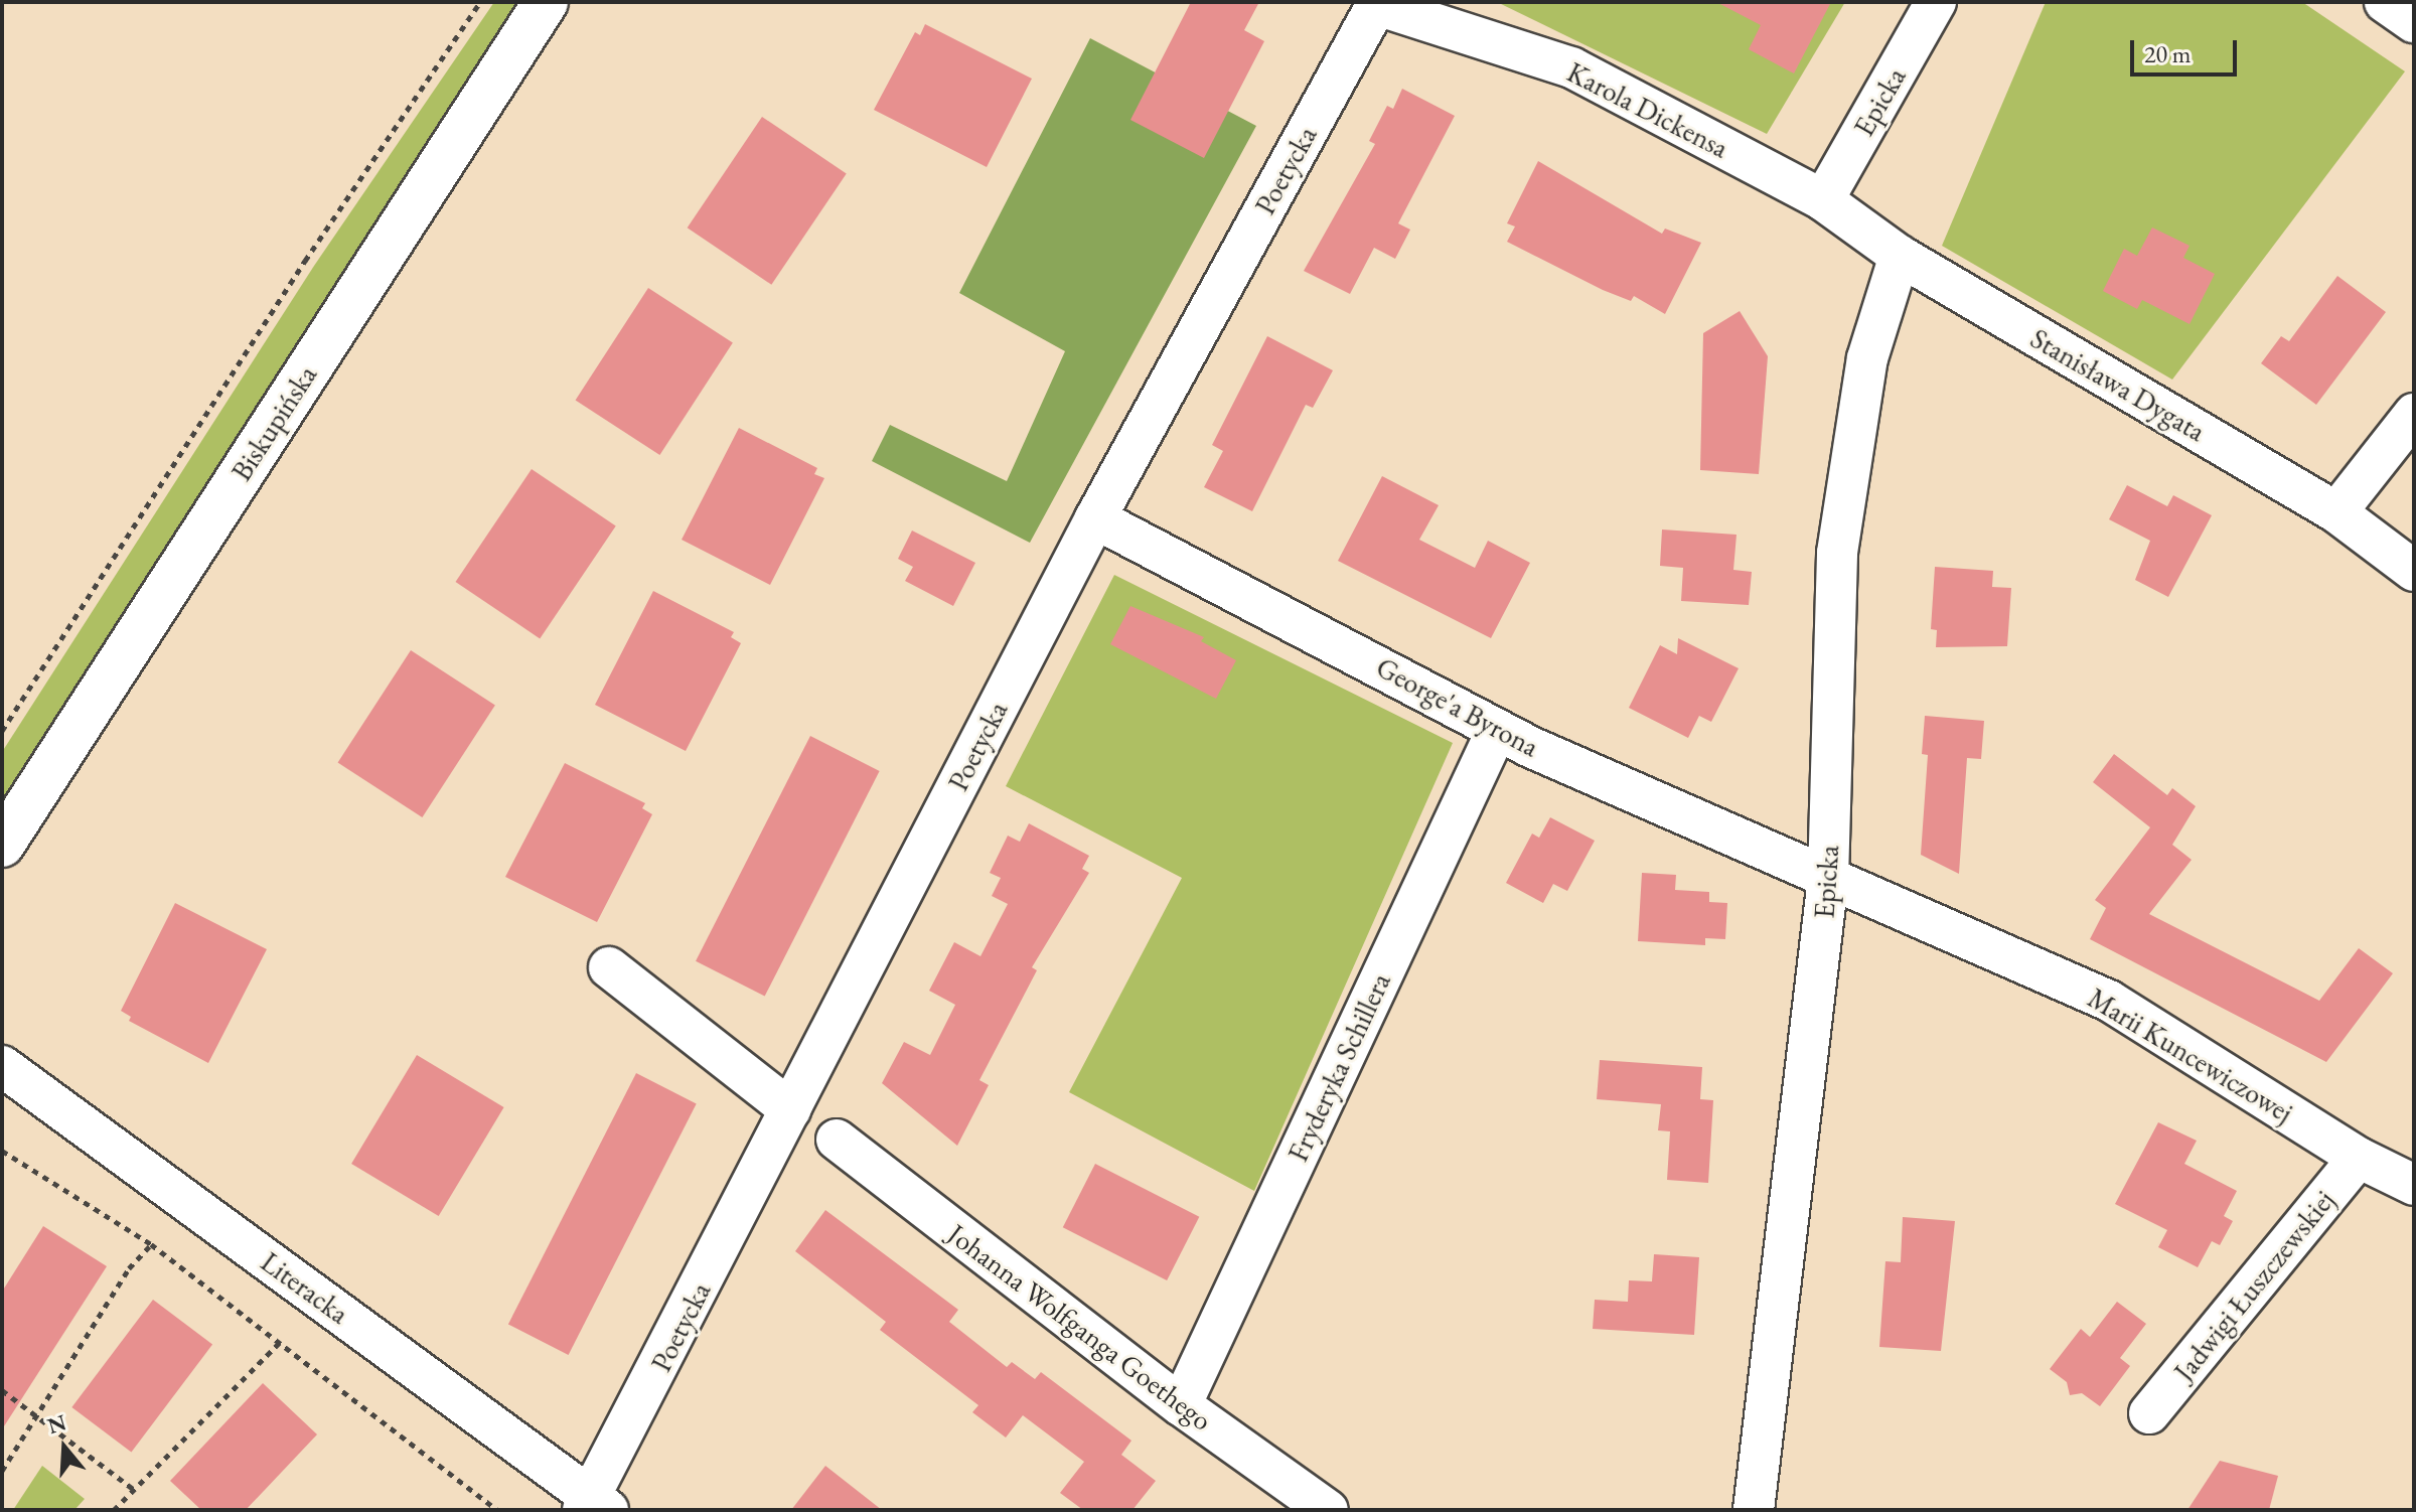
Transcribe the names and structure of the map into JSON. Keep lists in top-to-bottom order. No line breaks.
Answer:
{"streets":{"street":["Epicka","Karola Dickensa","Poetycka","Stanisława Dygata","Biskupińska","George'a Byrona","Marii Kuncewiczowej","Fryderyka Schillera","Jadwigi Łuszczewskiej","Literacka","Johanna Wolfganga Goethego"]},"crossings":[["Epicka","Karola Dickensa"],["Epicka","Stanisława Dygata"],["Epicka","George'a Byrona"],["Epicka","Marii Kuncewiczowej"],["Karola Dickensa","Poetycka"],["Karola Dickensa","Stanisława Dygata"],["Poetycka","George'a Byrona"],["Poetycka","Literacka"],["George'a Byrona","Marii Kuncewiczowej"],["George'a Byrona","Fryderyka Schillera"],["Marii Kuncewiczowej","Jadwigi Łuszczewskiej"],["Fryderyka Schillera","Johanna Wolfganga Goethego"]],"scale_bar":"20 m","north":"top"}
